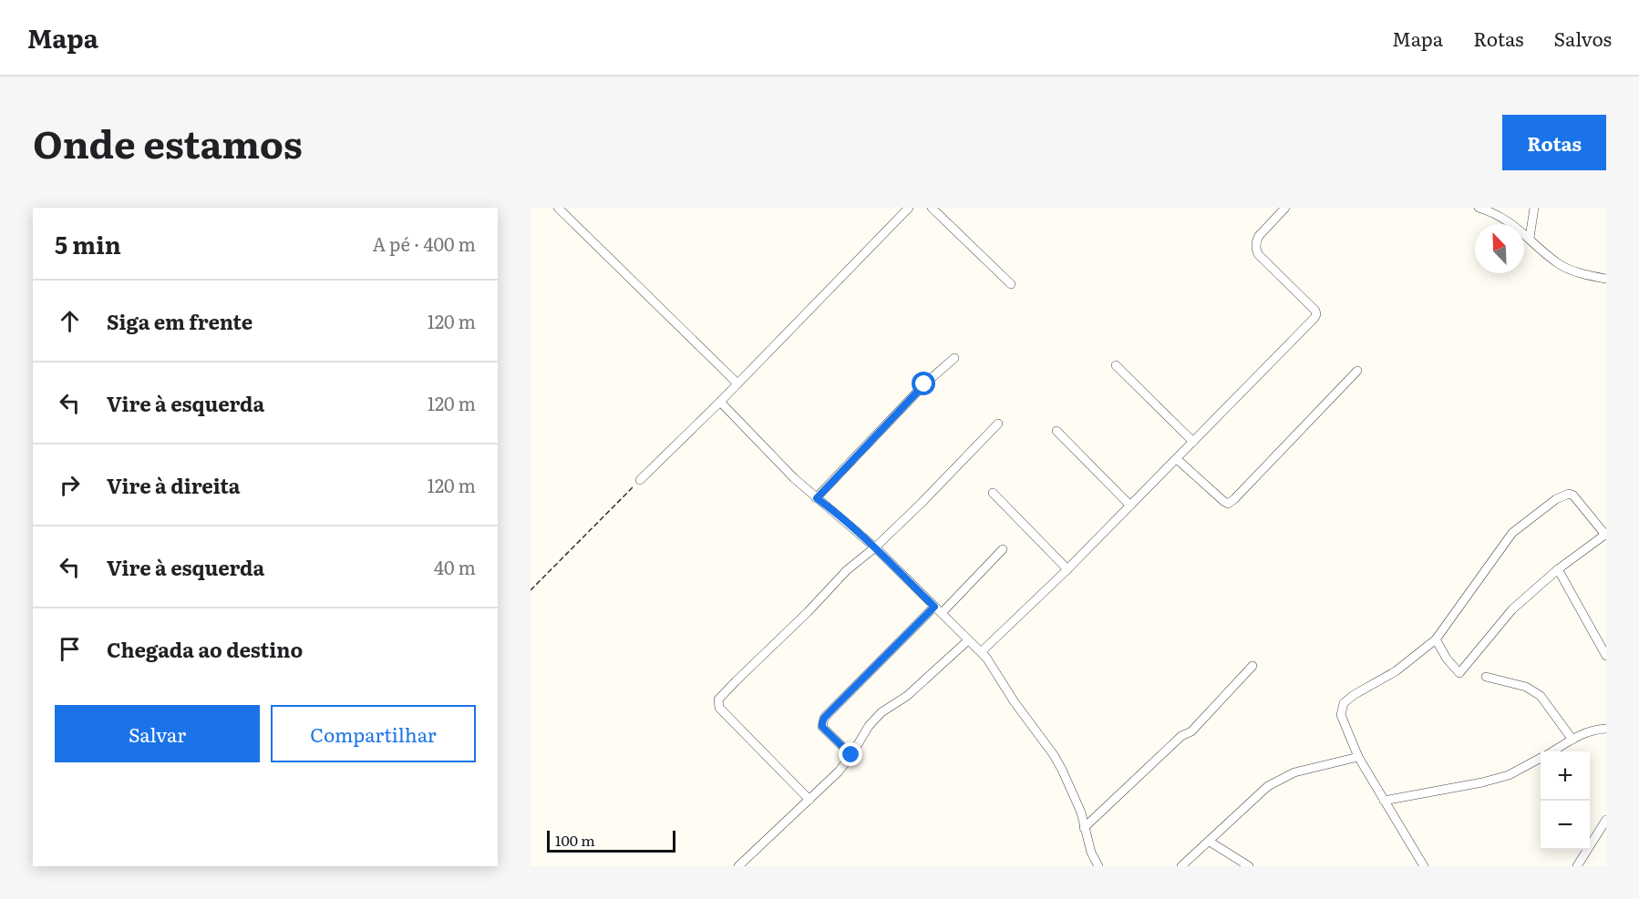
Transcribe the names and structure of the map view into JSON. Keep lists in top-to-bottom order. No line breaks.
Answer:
{"scale_bar":"100 m","north":"top left","page":{"header":"Mapa","nav":["Mapa","Rotas","Salvos"],"title":"Onde estamos","buttons":["Rotas",["Salvar","Compartilhar"]],"heading":["5 min","A pé · 400 m"],"list":[["Siga em frente","120 m"],["Vire à esquerda","120 m"],["Vire à direita","120 m"],["Vire à esquerda","40 m"],"Chegada ao destino"],"map_buttons":["+","−"],"scale":"100 m"}}
